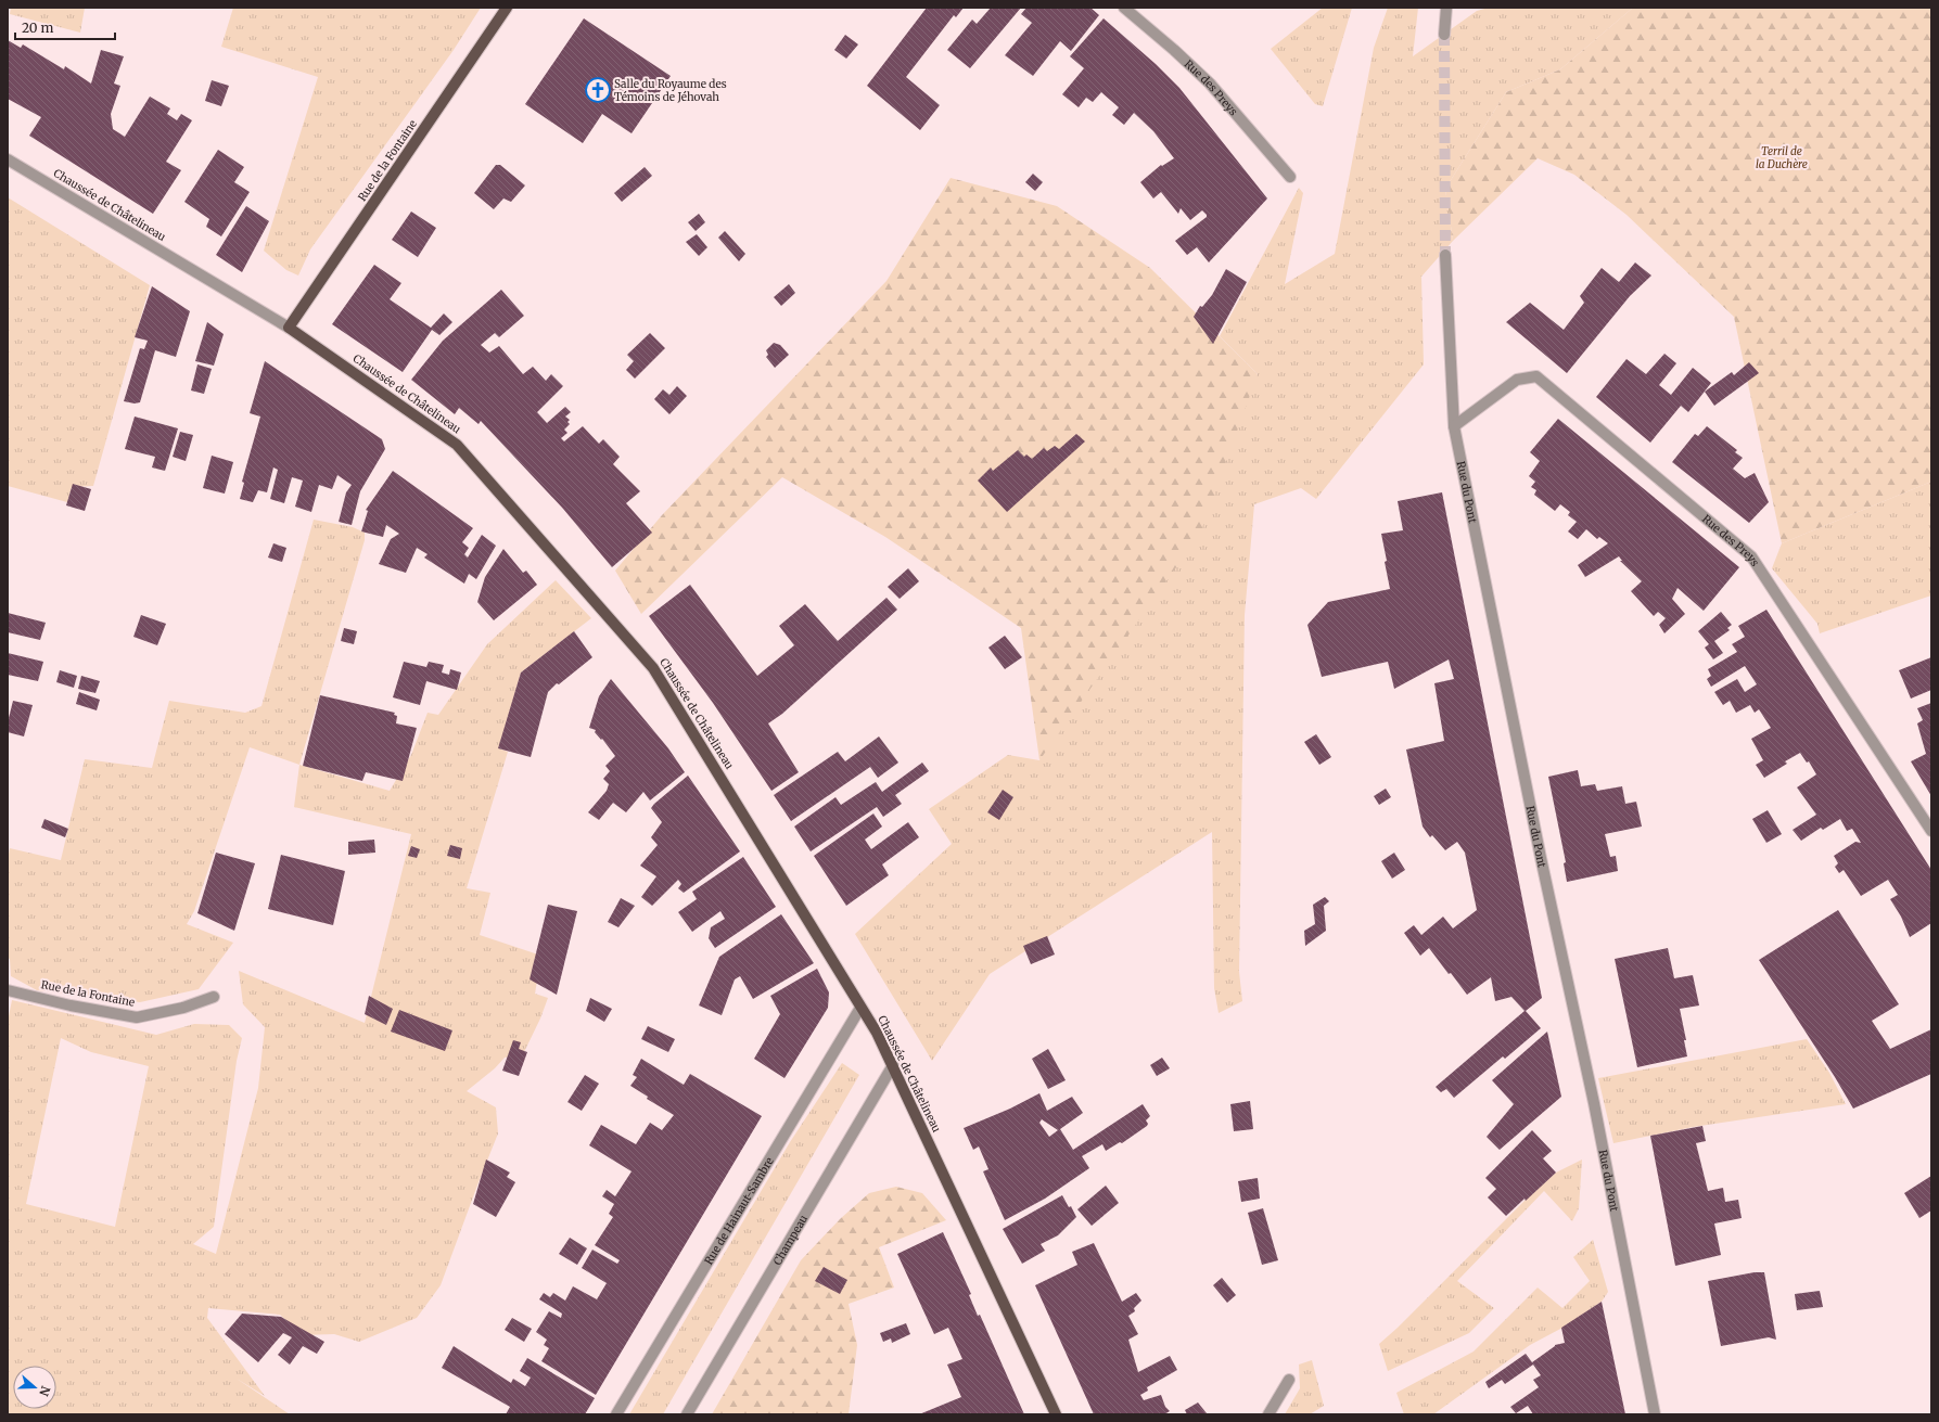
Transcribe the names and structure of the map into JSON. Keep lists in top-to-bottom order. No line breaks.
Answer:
{"streets":{"main road":["Rue de la Fontaine","Chaussée de Châtelineau"],"street":["Rue des Preys","Rue du Pont","Rue de Hainaut-Sambre","Champeau"]},"crossings":[["Rue des Preys","Rue du Pont"],["Rue de la Fontaine","Chaussée de Châtelineau"],["Chaussée de Châtelineau","Rue de Hainaut-Sambre"],["Chaussée de Châtelineau","Champeau"]],"parks":["Terril de la Duchère"],"places":{"church":["Salle du Royaume des Témoins de Jéhovah"]},"scale_bar":"20 m","north":"right"}
